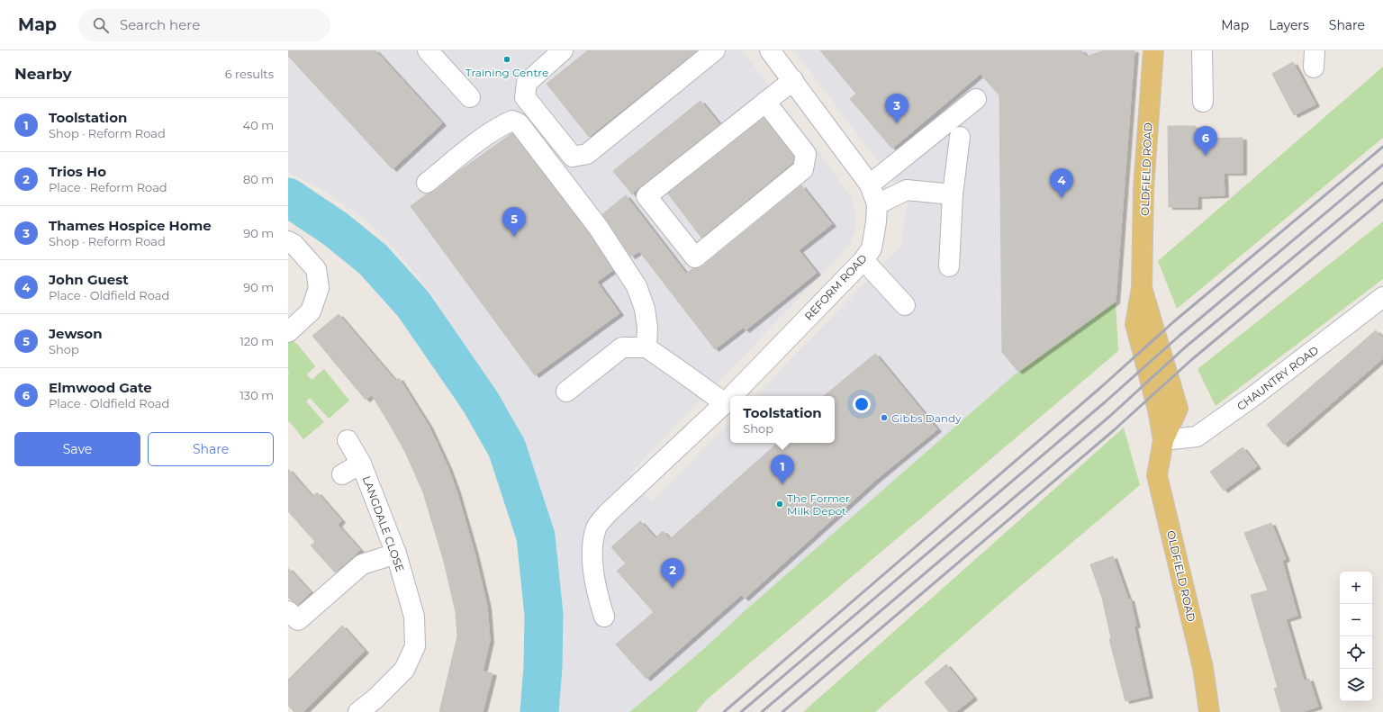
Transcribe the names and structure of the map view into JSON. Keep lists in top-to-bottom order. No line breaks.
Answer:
{"streets":{"main road":["OLDFIELD ROAD"],"street":["REFORM ROAD","CHAUNTRY ROAD","LANGDALE CLOSE"]},"crossings":[["OLDFIELD ROAD","CHAUNTRY ROAD"]],"places":["Training Centre","Gibbs Dandy","The Former Milk Depot"],"page":{"header":"Map","search":"Search here","nav":["Map","Layers","Share"],"heading":["Nearby","6 results"],"pins":["3","6","4","5","1","2"],"list":[{"mark":"1","name":"Toolstation","note":"Shop · Reform Road","value":"40 m"},{"mark":"2","name":"Trios Ho","note":"Place · Reform Road","value":"80 m"},{"mark":"3","name":"Thames Hospice Home","note":"Shop · Reform Road","value":"90 m"},{"mark":"4","name":"John Guest","note":"Place · Oldfield Road","value":"90 m"},{"mark":"5","name":"Jewson","note":"Shop","value":"120 m"},{"mark":"6","name":"Elmwood Gate","note":"Place · Oldfield Road","value":"130 m"}],"popup":["Toolstation","Shop"],"buttons":["Save","Share"],"map_buttons":["+","−"]}}
